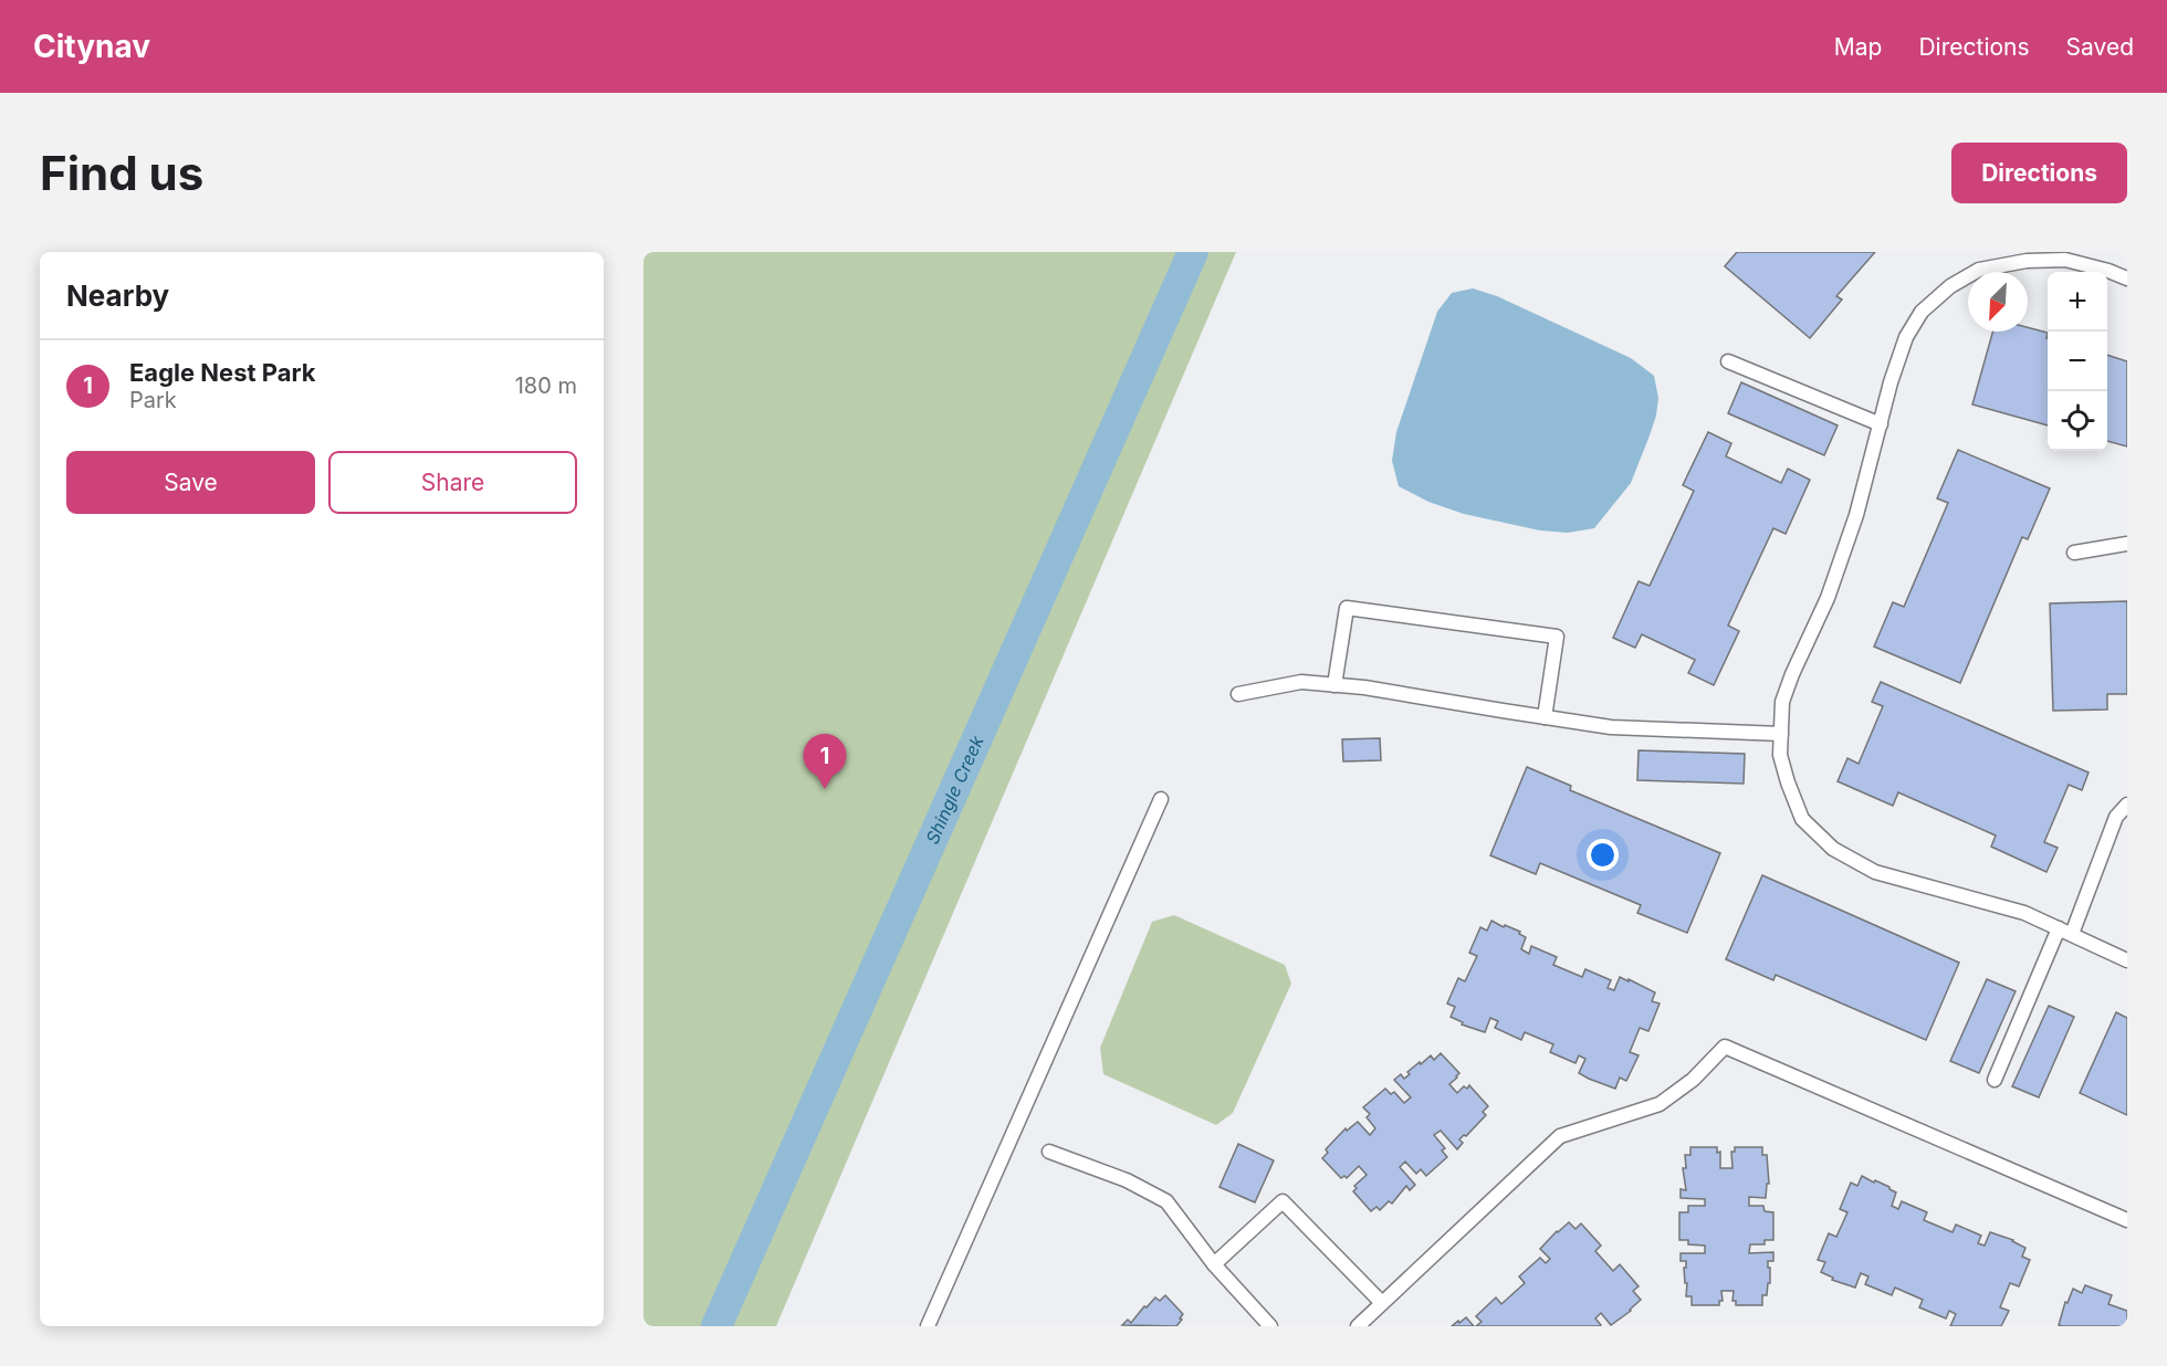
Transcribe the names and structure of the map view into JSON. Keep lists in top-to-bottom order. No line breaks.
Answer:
{"water":["Shingle Creek"],"north":"bottom left","page":{"header":"Citynav","nav":["Map","Directions","Saved"],"buttons":["Directions",["Save","Share"]],"title":"Find us","heading":"Nearby","map_buttons":["+","−"],"list":[{"mark":"1","name":"Eagle Nest Park","note":"Park","value":"180 m"}],"pins":"1"}}
